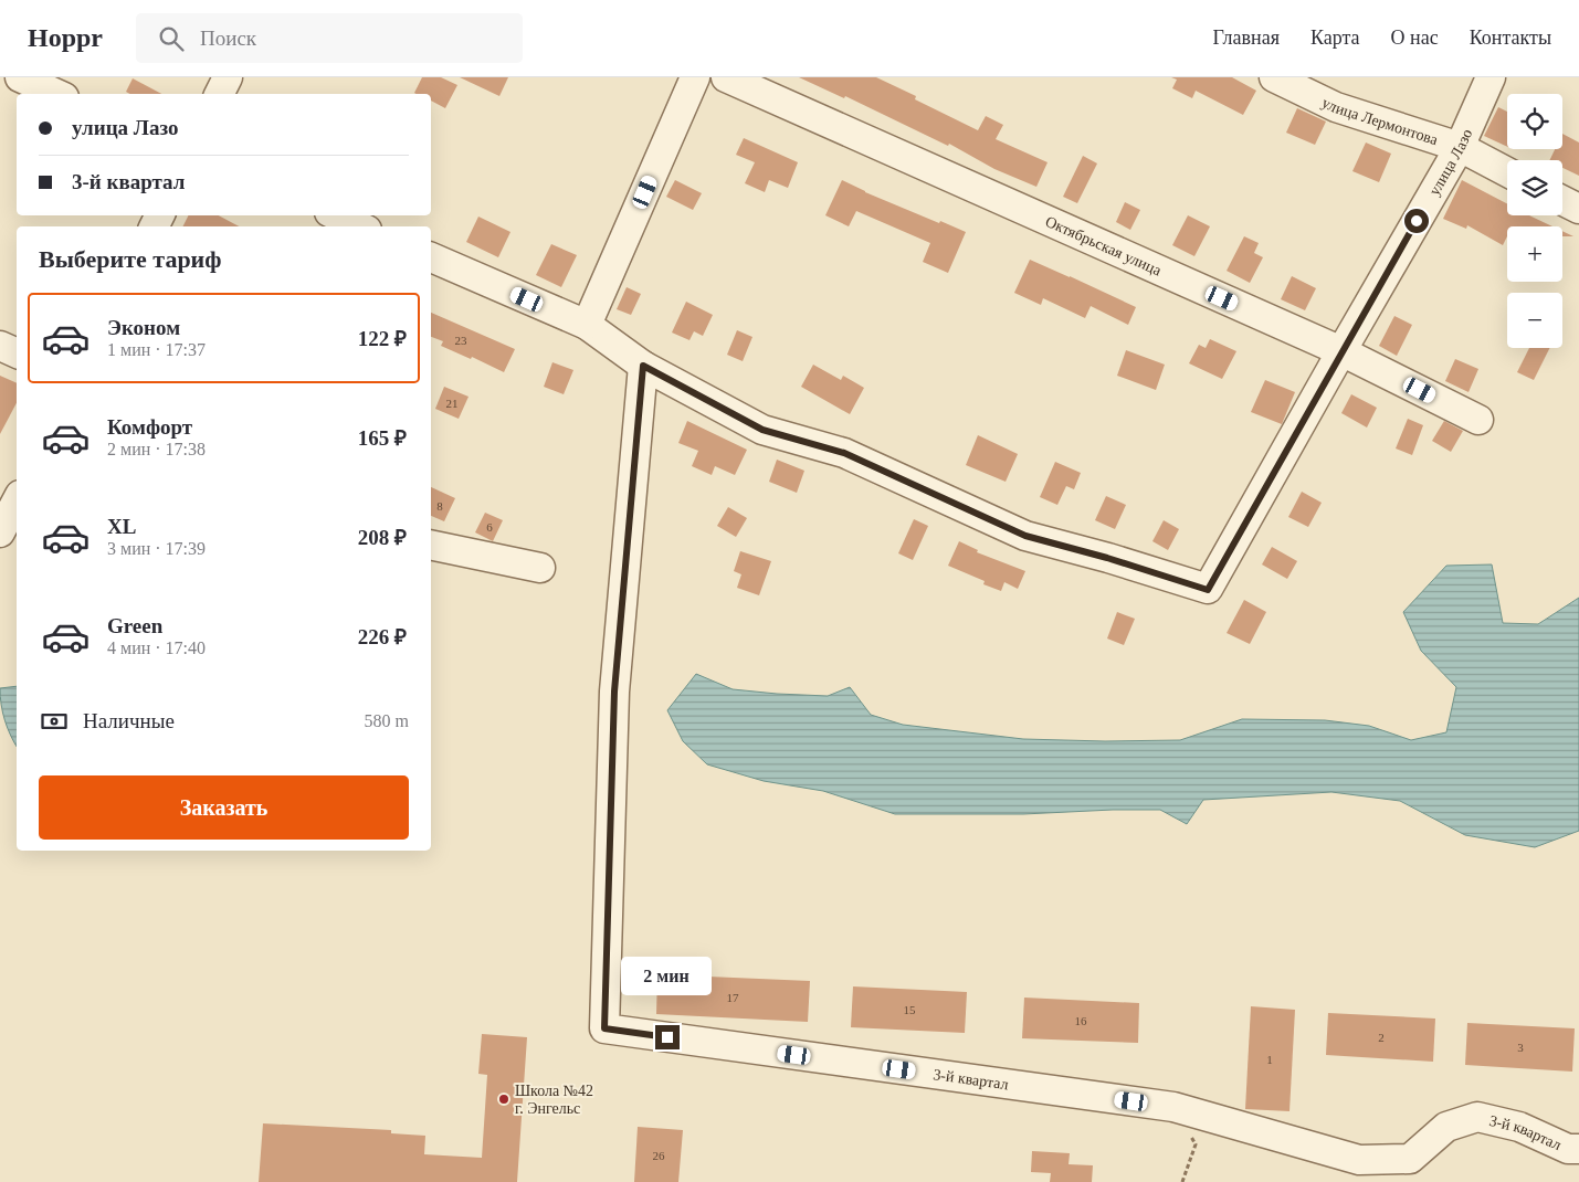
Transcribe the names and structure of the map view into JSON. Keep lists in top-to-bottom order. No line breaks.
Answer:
{"streets":{"street":["улица Лермонтова","улица Лазо","Октябрьская улица","3-й квартал"]},"crossings":[["улица Лермонтова","улица Лазо"],["улица Лазо","Октябрьская улица"],["улица Лазо","3-й квартал"]],"places":["Школа №42 г. Энгельс"],"house_numbers":["23","21","8","6","17","15","16","2","3","1","26"],"page":{"header":"Hoppr","search":"Поиск","nav":["Главная","Карта","О нас","Контакты"],"map_buttons":["+","−"],"banner":["улица Лазо","3-й квартал"],"heading":"Выберите тариф","list":[{"name":"Эконом","note":"1 мин · 17:37","value":"122 ₽"},{"name":"Комфорт","note":"2 мин · 17:38","value":"165 ₽"},{"name":"XL","note":"3 мин · 17:39","value":"208 ₽"},{"name":"Green","note":"4 мин · 17:40","value":"226 ₽"}],"pay":["Наличные","580 m"],"buttons":"Заказать","bubble":"2 мин"}}
